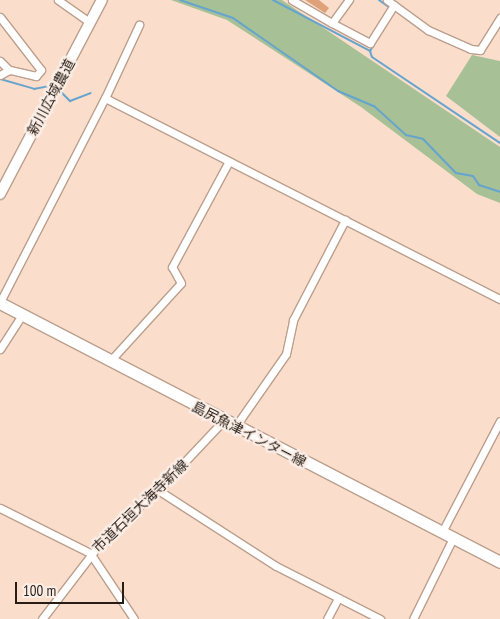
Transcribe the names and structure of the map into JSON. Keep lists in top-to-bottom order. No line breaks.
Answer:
{"streets":{"main road":["島尻魚津インター線"],"street":["新川広域農道","市道石垣大海寺新線"]},"crossings":[["島尻魚津インター線","市道石垣大海寺新線"]],"scale_bar":"100 m"}
